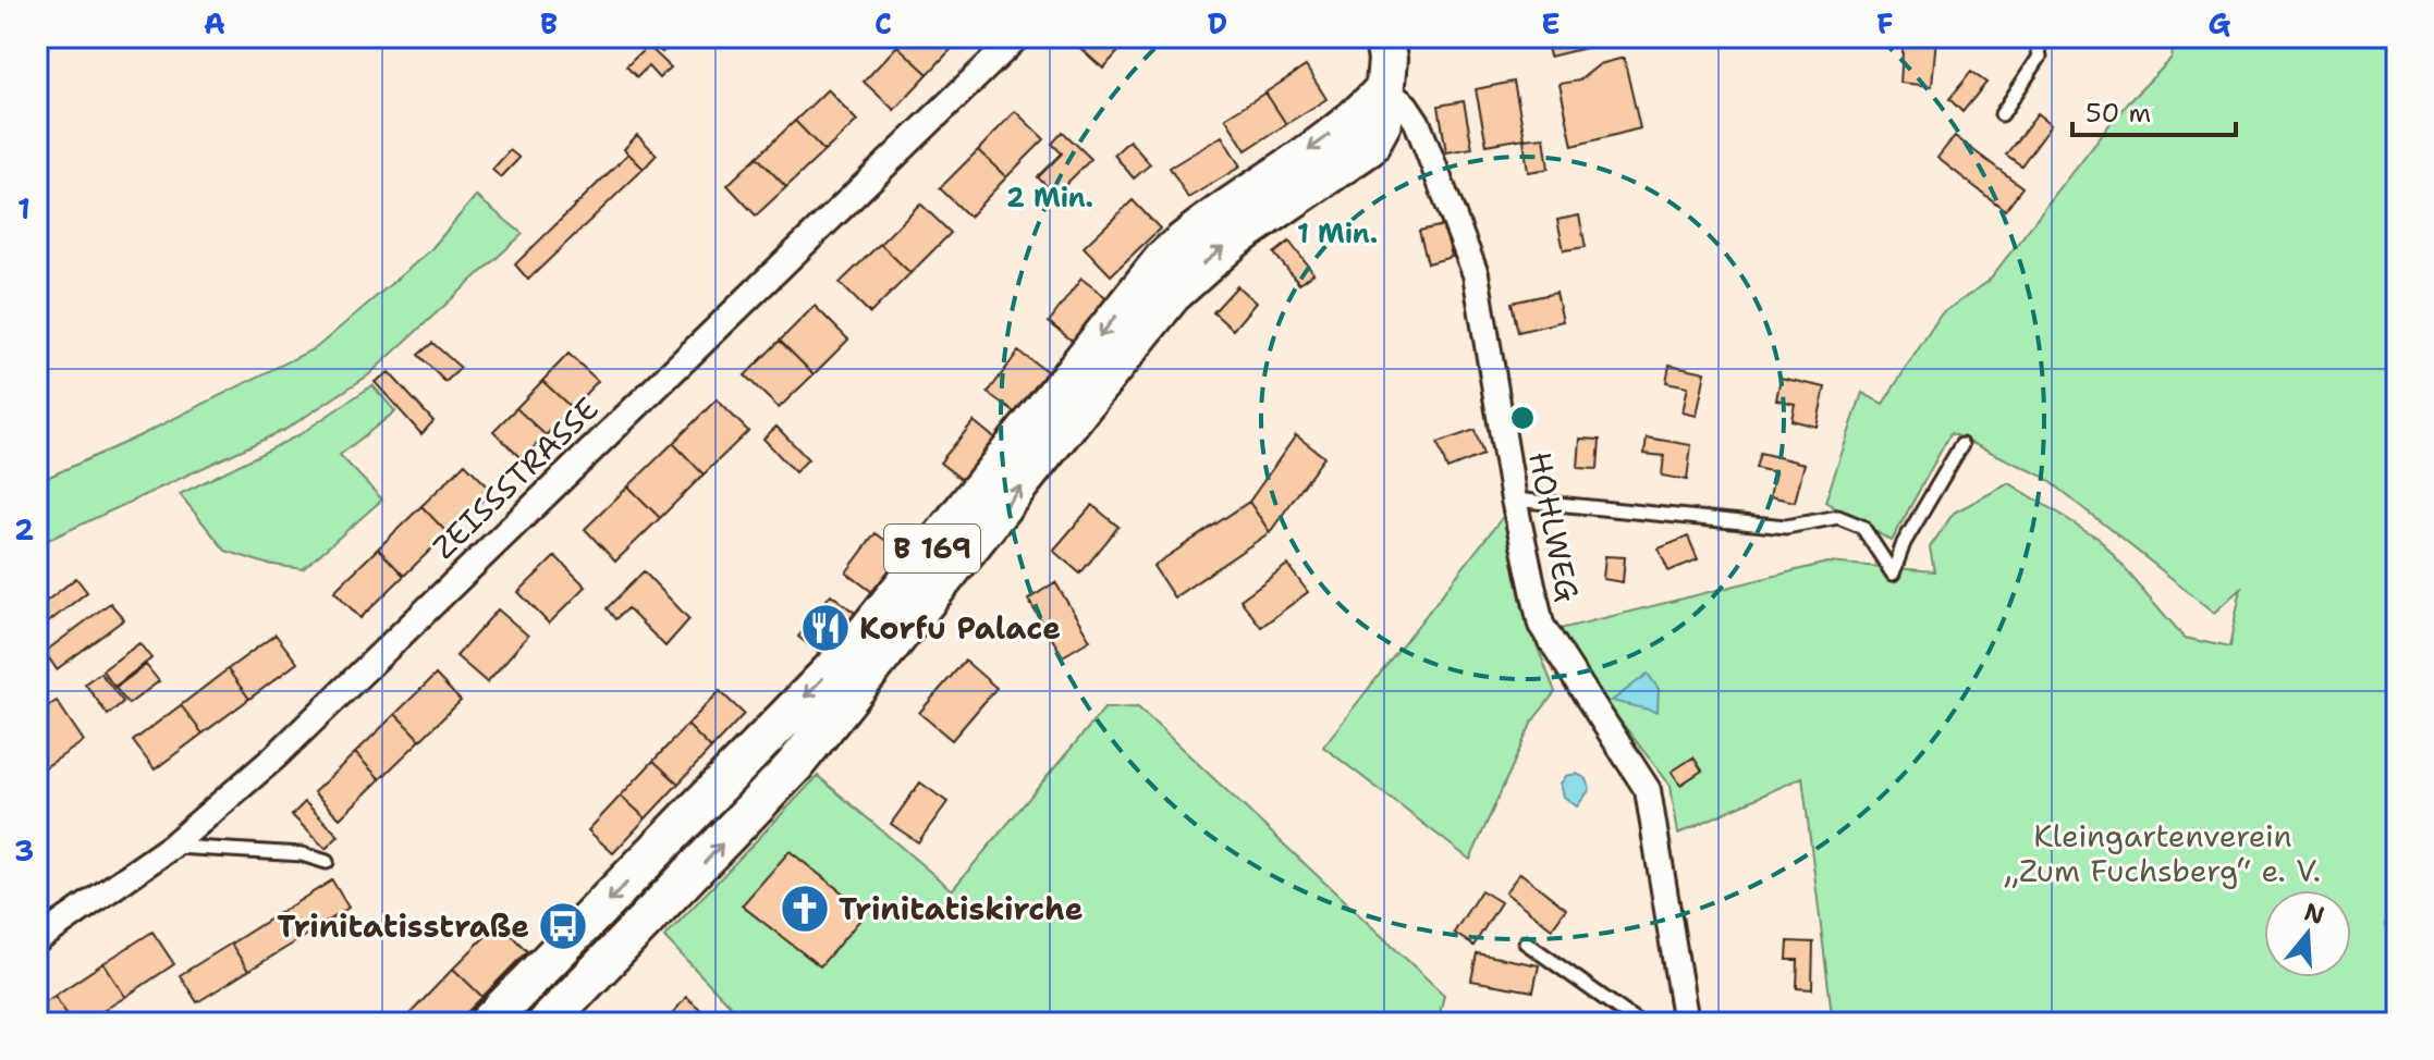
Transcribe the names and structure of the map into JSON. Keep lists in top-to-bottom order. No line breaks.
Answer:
{"streets":{"main road":["B 169"],"street":["ZEISSSTRASSE","HOHLWEG"]},"crossings":[["HOHLWEG","B 169"]],"parks":["Kleingartenverein „Zum Fuchsberg“ e. V."],"places":{"restaurant":["Korfu Palace"],"church":["Trinitatiskirche"],"bus stop":["Trinitatisstraße"]},"scale_bar":"50 m","north":"top","grid":{"columns":["A","B","C","D","E","F","G"],"rows":["1","2","3"]},"rings":["2 Min.","1 Min."]}
